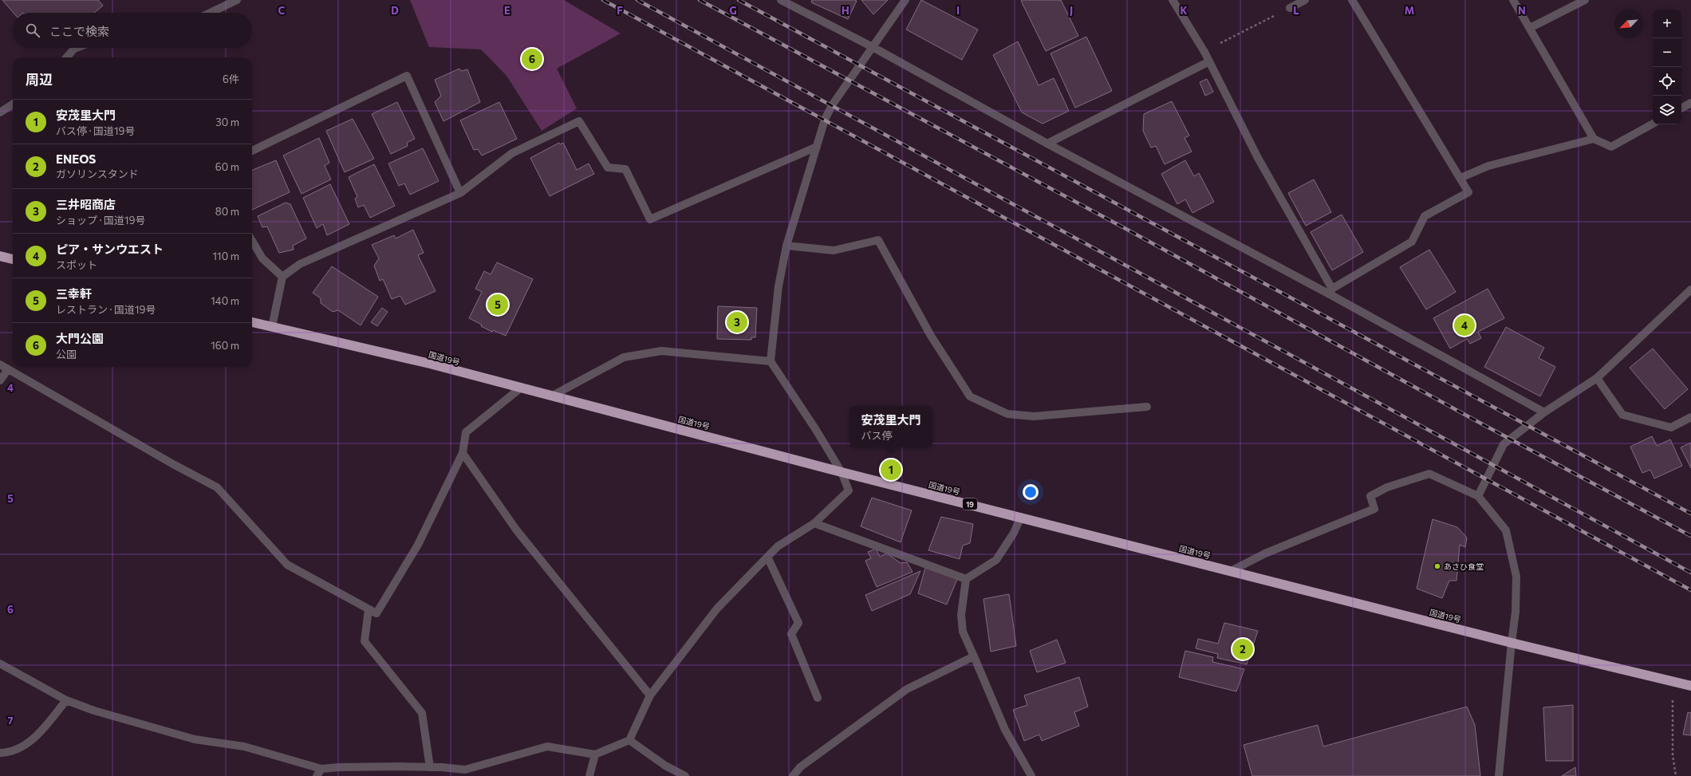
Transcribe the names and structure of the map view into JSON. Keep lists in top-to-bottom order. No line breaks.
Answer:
{"streets":{"highway":["国道19号","19"]},"places":["あさひ食堂"],"north":"bottom left","page":{"map_buttons":["+","−"],"search":"ここで検索","pins":["6","5","3","4","1","2"],"heading":["周辺","6件"],"list":[{"mark":"1","name":"安茂里大門","note":"バス停 · 国道19号","value":"30 m"},{"mark":"2","name":"ENEOS","note":"ガソリンスタンド","value":"60 m"},{"mark":"3","name":"三井昭商店","note":"ショップ · 国道19号","value":"80 m"},{"mark":"4","name":"ピア・サンウエスト","note":"スポット","value":"110 m"},{"mark":"5","name":"三幸軒","note":"レストラン · 国道19号","value":"140 m"},{"mark":"6","name":"大門公園","note":"公園","value":"160 m"}],"popup":["安茂里大門","バス停"]},"grid":{"columns":["C","D","E","F","G","H","I","J","K","L","M","N"],"rows":["4","5","6","7"]}}
